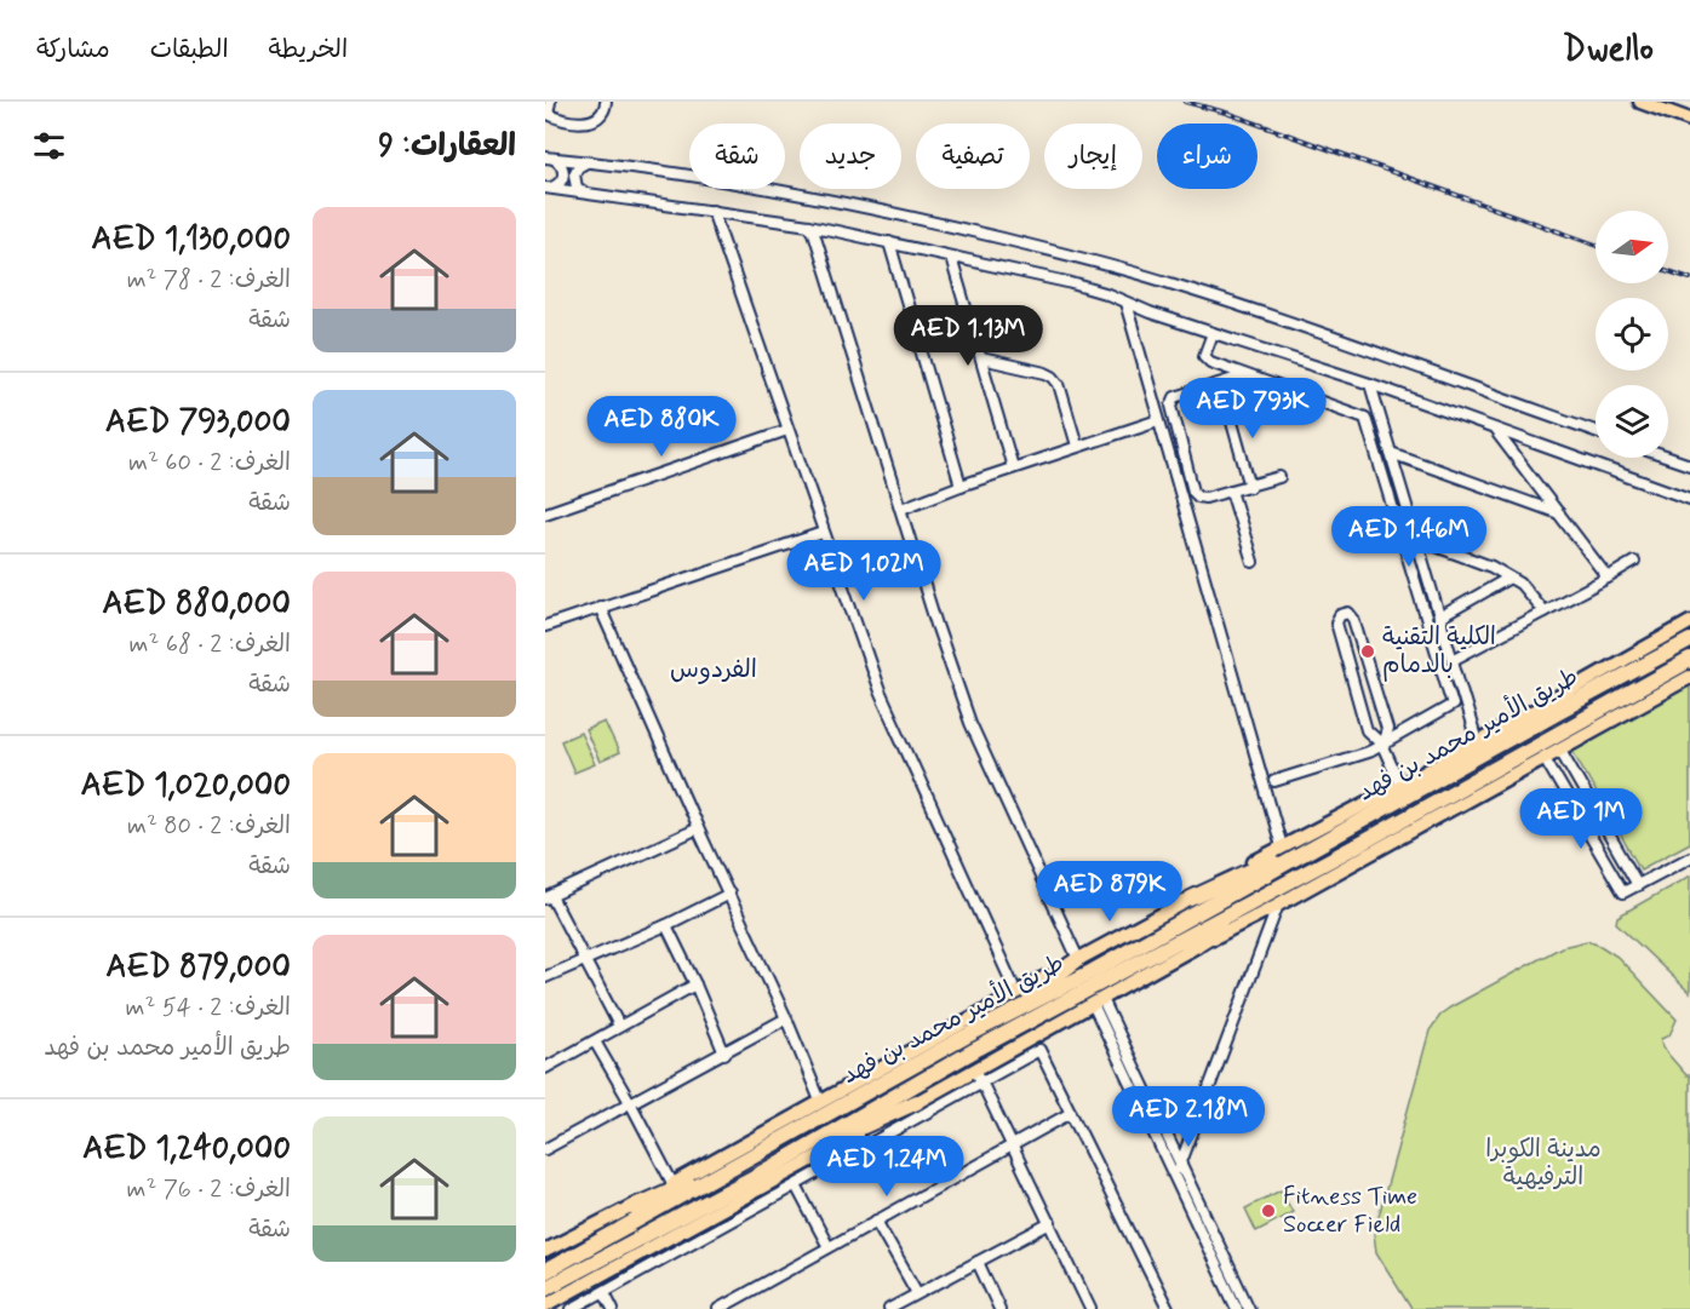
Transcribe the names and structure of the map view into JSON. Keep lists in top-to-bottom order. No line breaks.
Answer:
{"streets":{"highway":["طريق الأمير محمد بن فهد"]},"districts":["الفردوس"],"parks":["مدينة الكوبرا الترفيهية"],"places":["الكلية التقنية بالدمام","Fitness Time Soccer Field"],"north":"right","page":{"header":"Dwello","nav":["الخريطة","الطبقات","مشاركة"],"heading":"العقارات: 9","chip":["شراء","إيجار","تصفية","جديد","شقة"],"list":[{"name":"AED 1,130,000","note":"الغرف: 2 · 78 m² · شقة"},{"name":"AED 793,000","note":"الغرف: 2 · 60 m² · شقة"},{"name":"AED 880,000","note":"الغرف: 2 · 68 m² · شقة"},{"name":"AED 1,020,000","note":"الغرف: 2 · 80 m² · شقة"},{"name":"AED 879,000","note":"الغرف: 2 · 54 m² · طريق الأمير محمد بن فهد"},{"name":"AED 1,240,000","note":"الغرف: 2 · 76 m² · شقة"}],"price":["AED 1.13M","AED 793K","AED 880K","AED 1.46M","AED 1.02M","AED 1M","AED 879K","AED 2.18M","AED 1.24M"]}}
